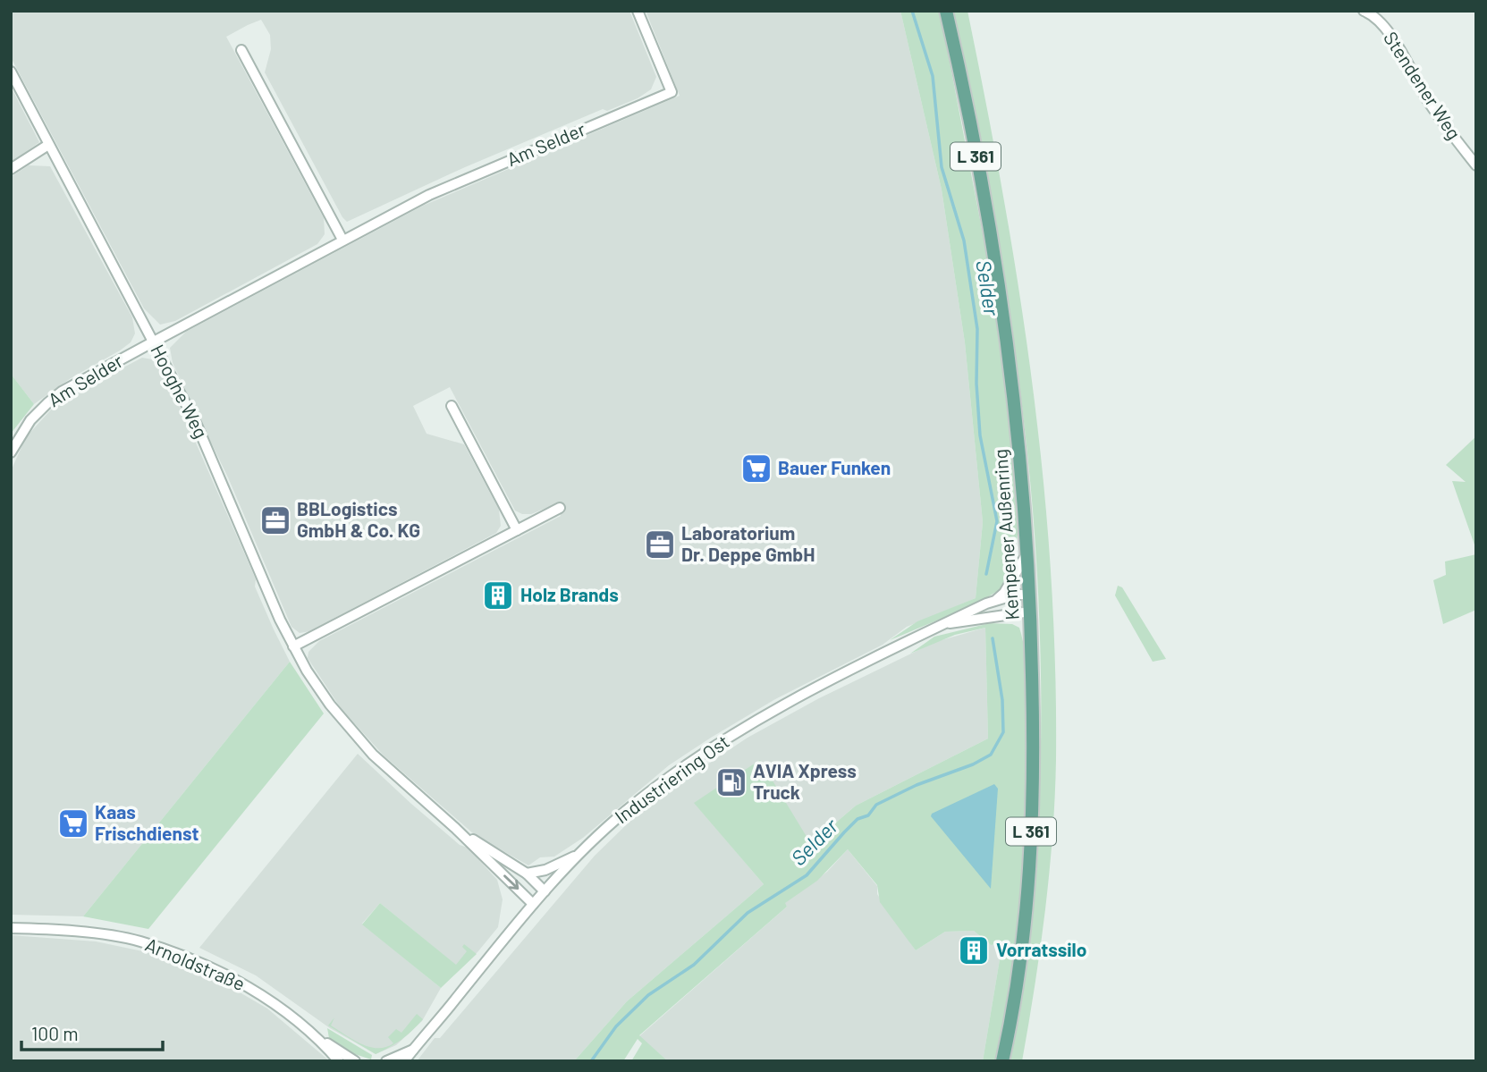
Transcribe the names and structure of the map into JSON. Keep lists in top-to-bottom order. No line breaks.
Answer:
{"streets":{"main road":["L 361","Kempener Außenring"],"street":["Stendener Weg","Am Selder","Hooghe Weg","Industriering Ost","Arnoldstraße"]},"crossings":[["Am Selder","Hooghe Weg"],["Hooghe Weg","Industriering Ost"],["Kempener Außenring","Industriering Ost"]],"water":["Selder"],"places":{"supermarket":["Bauer Funken","Kaas Frischdienst"],"office":["BBLogistics GmbH & Co. KG","Laboratorium Dr. Deppe GmbH"],"building":["Holz Brands","Vorratssilo"],"fuel station":["AVIA Xpress Truck"]},"scale_bar":"100 m"}
